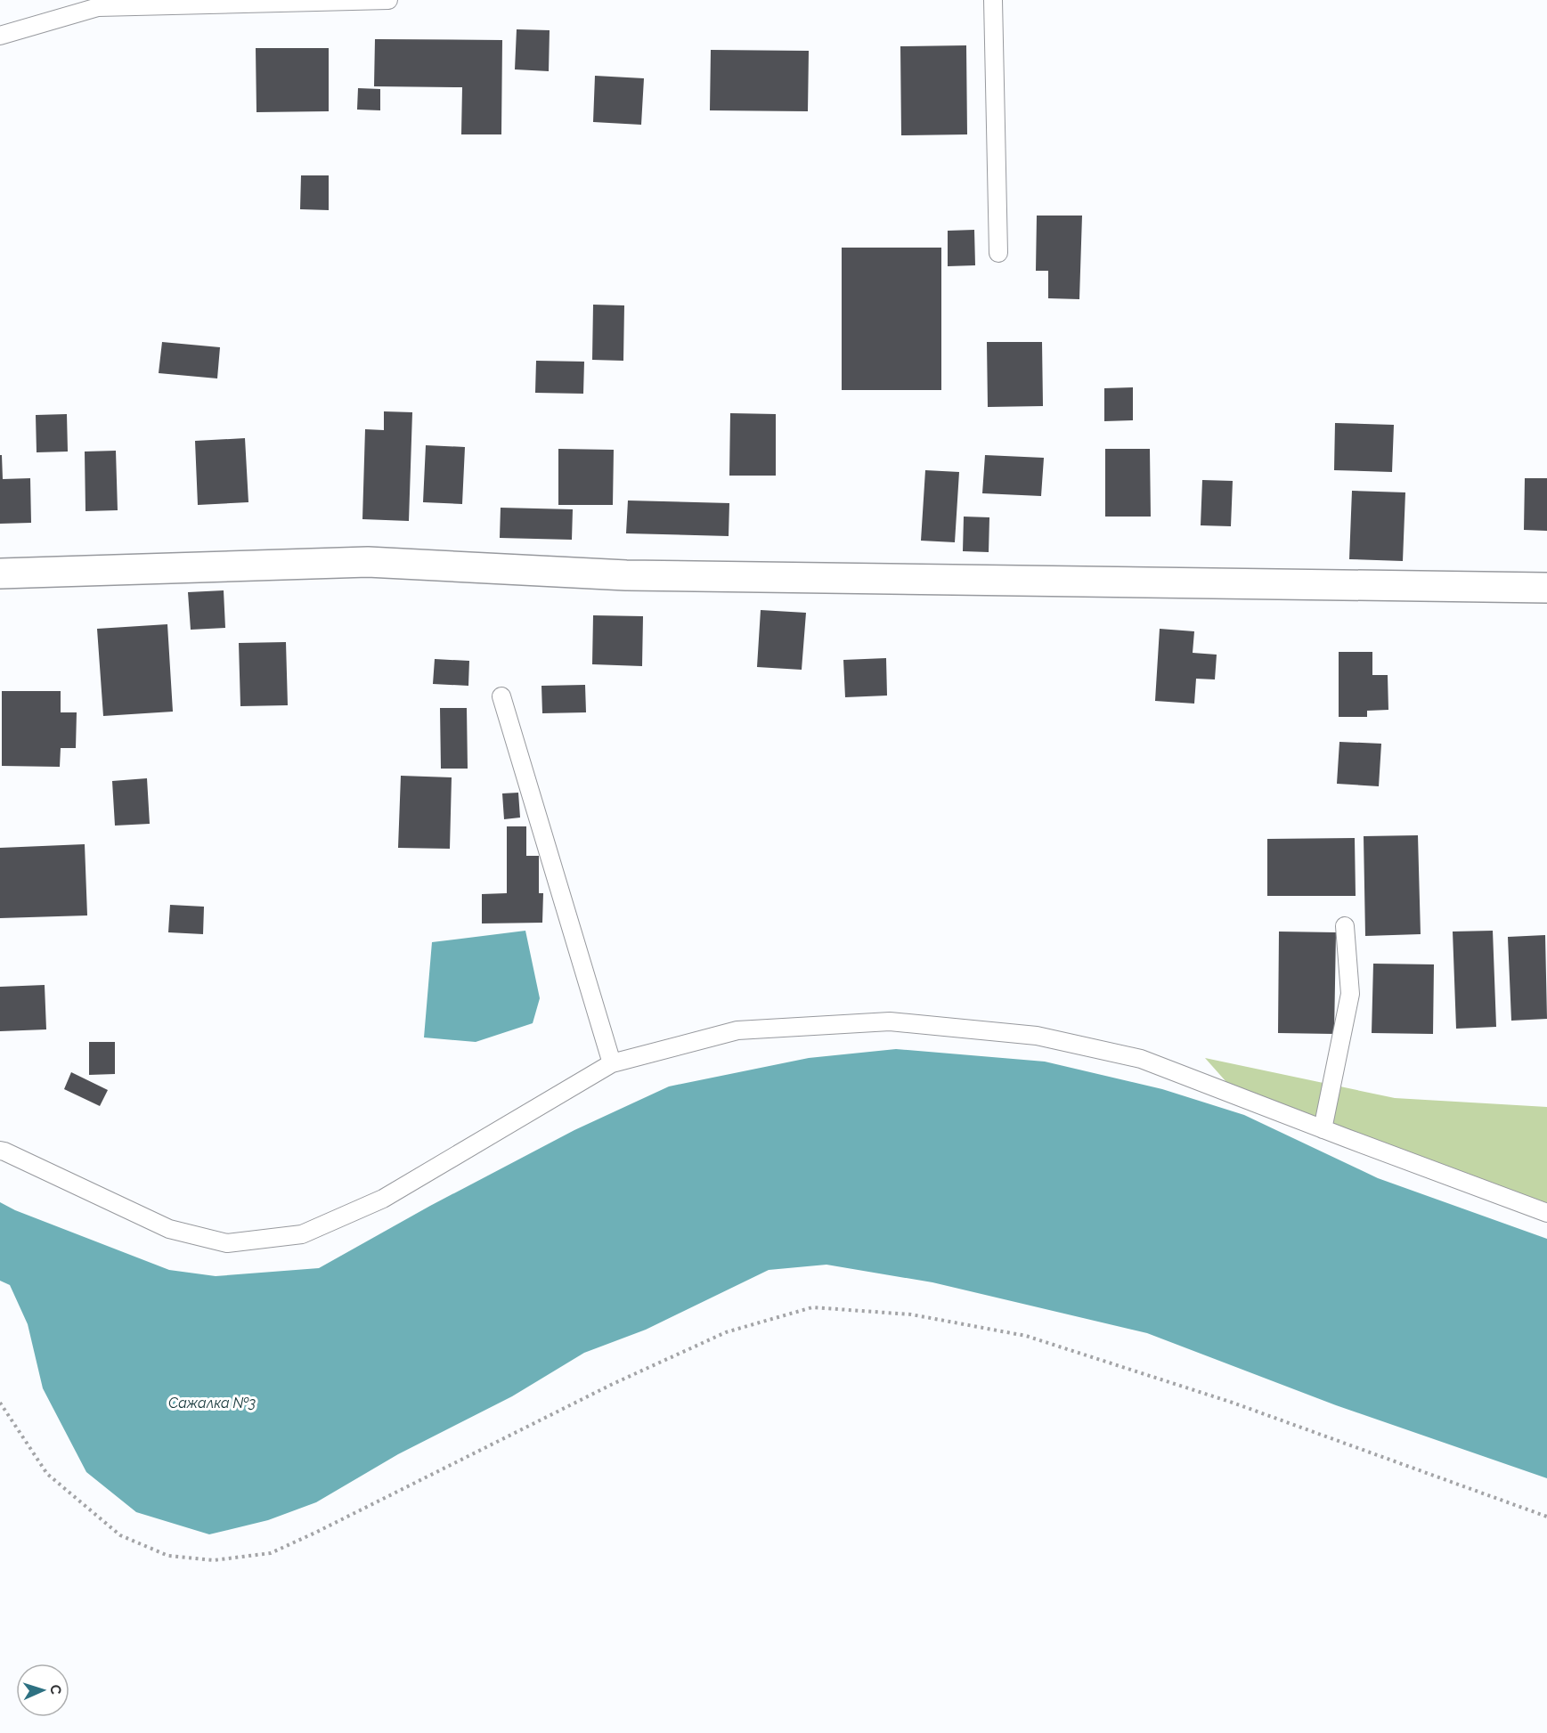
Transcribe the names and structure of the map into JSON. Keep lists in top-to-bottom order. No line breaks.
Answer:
{"water":["Сажалка №3"],"north":"right"}
